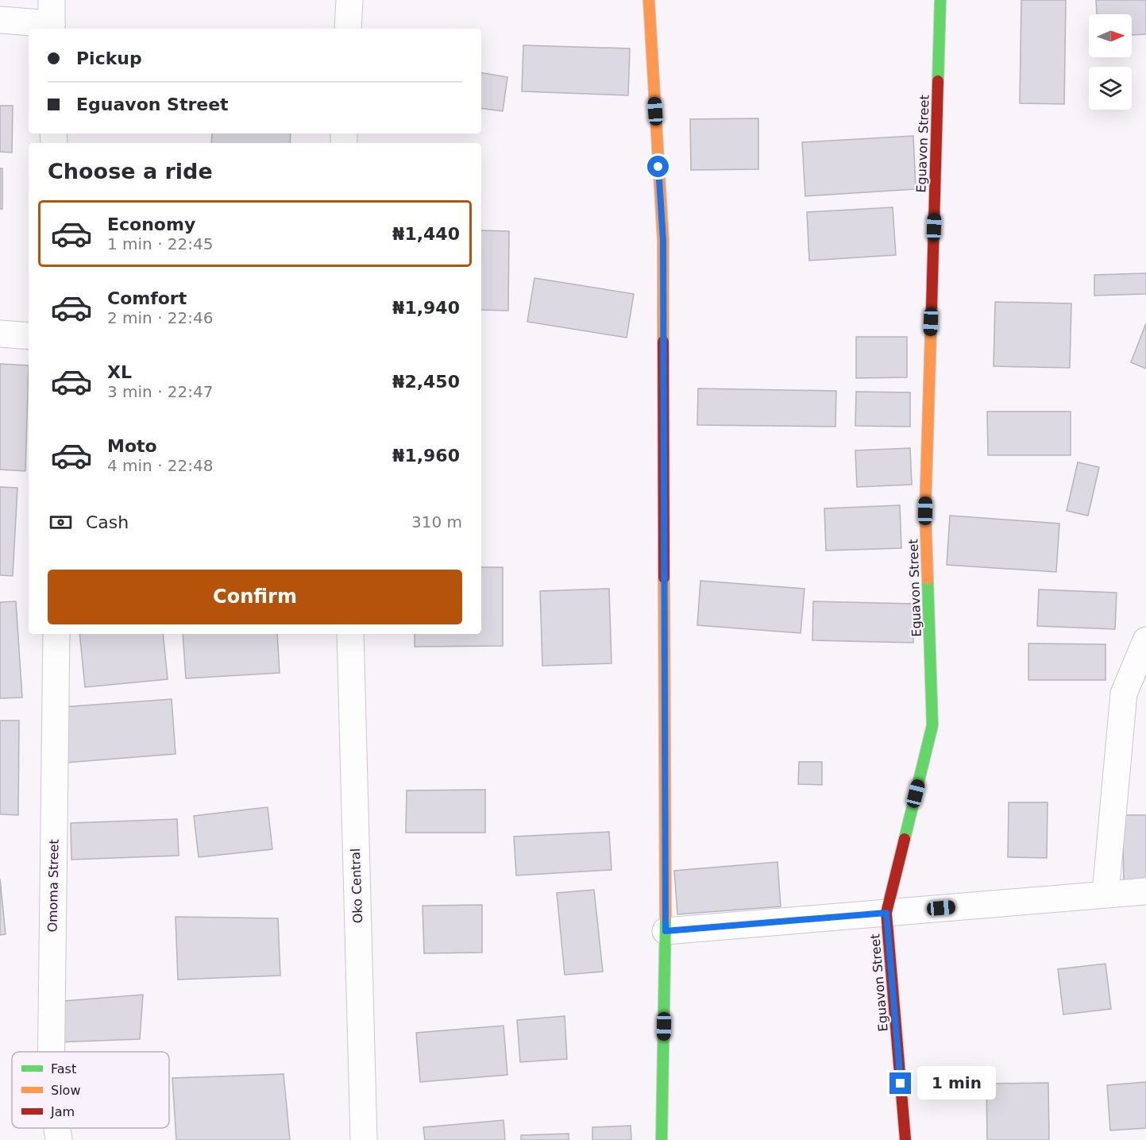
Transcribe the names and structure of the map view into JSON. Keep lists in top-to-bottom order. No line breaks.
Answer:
{"streets":{"street":["Eguavon Street","Omoma Street","Oko Central"]},"legend":["Fast","Slow","Jam"],"north":"right","page":{"banner":["Pickup","Eguavon Street"],"heading":"Choose a ride","list":[{"name":"Economy","note":"1 min · 22:45","value":"₦1,440"},{"name":"Comfort","note":"2 min · 22:46","value":"₦1,940"},{"name":"XL","note":"3 min · 22:47","value":"₦2,450"},{"name":"Moto","note":"4 min · 22:48","value":"₦1,960"}],"pay":["Cash","310 m"],"buttons":"Confirm","bubble":"1 min"}}
